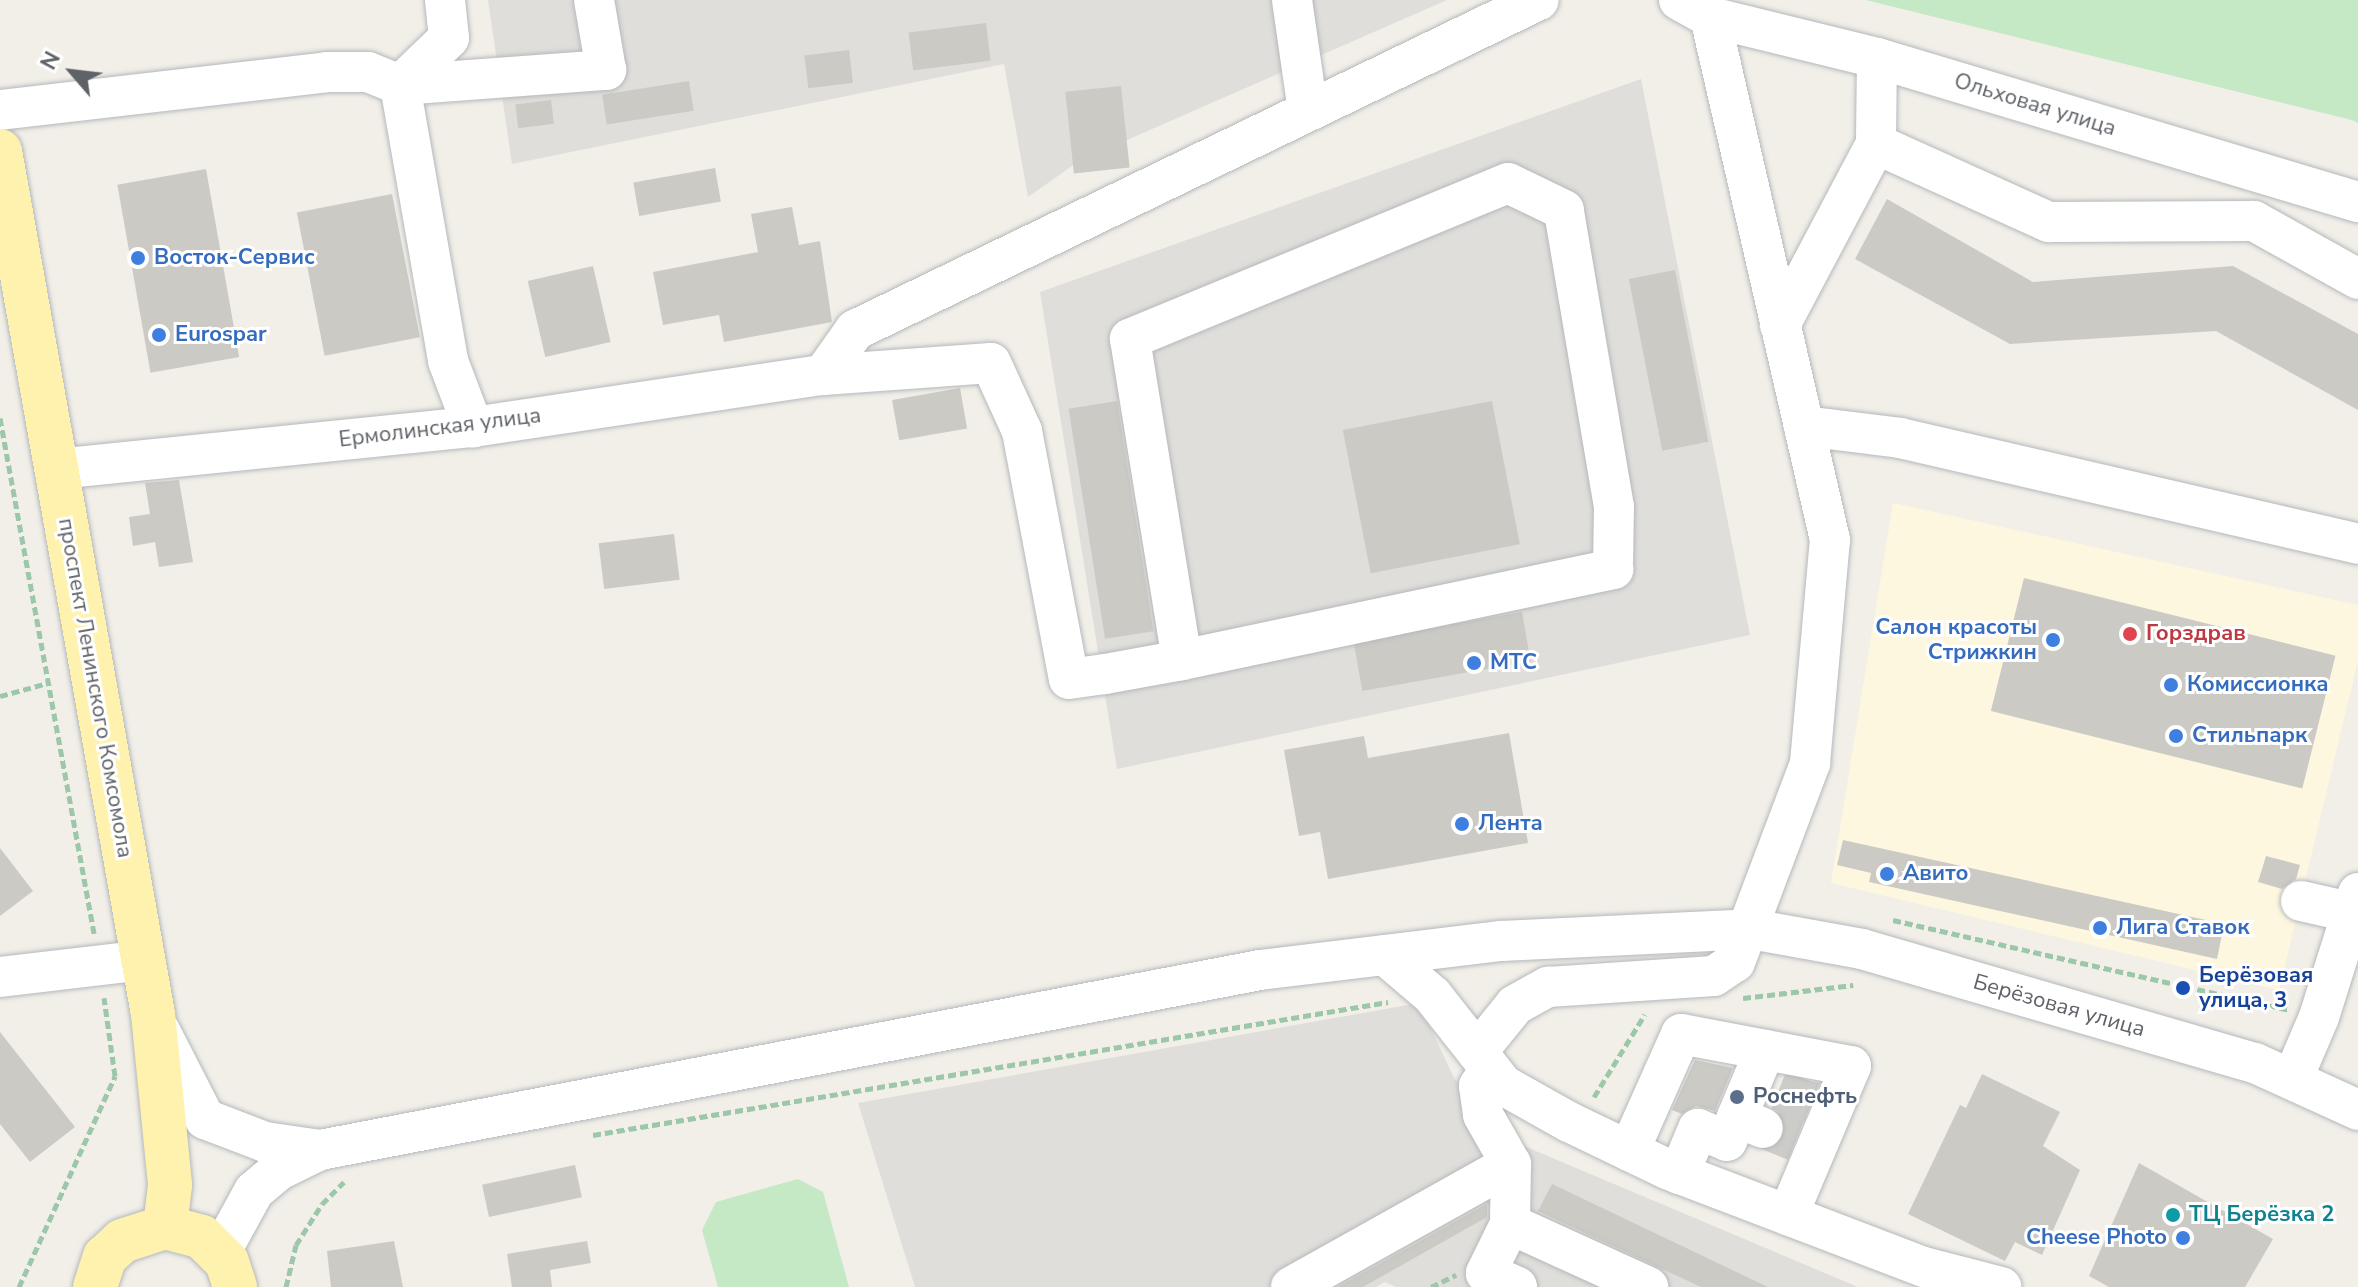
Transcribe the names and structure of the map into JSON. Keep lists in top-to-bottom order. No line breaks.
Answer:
{"streets":{"main road":["проспект Ленинского Комсомола"],"street":["Ольховая улица","Ермолинская улица","Берёзовая улица"]},"crossings":[["Ермолинская улица","проспект Ленинского Комсомола"]],"places":["Восток-Сервис","Eurospar","Горздрав","Салон красоты Стрижкин","МТС","Комиссионка","Стильпарк","Лента","Авито","Лига Ставок","Берёзовая улица, 3","Роснефть","ТЦ Берёзка 2","Cheese Photo"],"north":"top left"}
